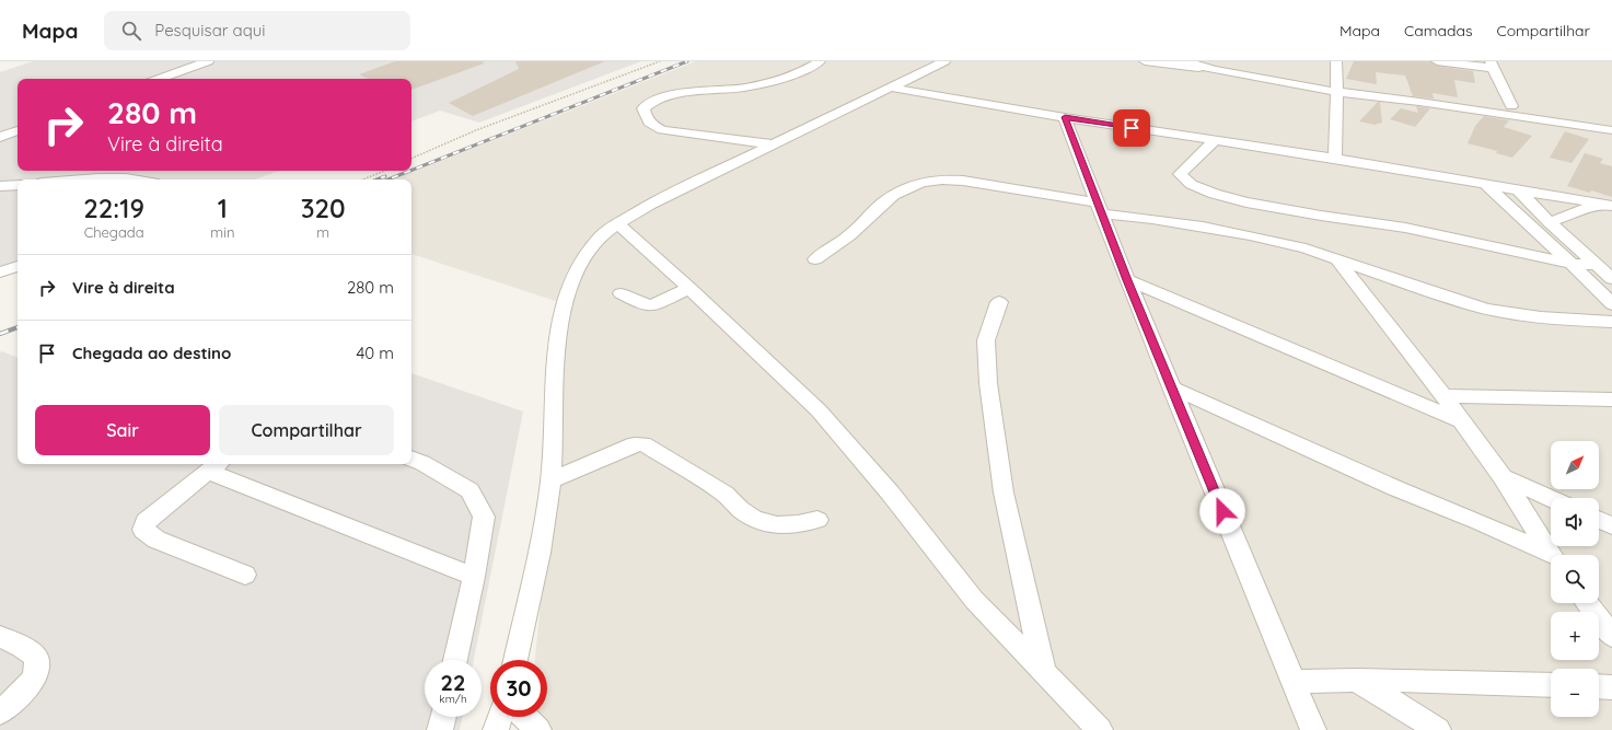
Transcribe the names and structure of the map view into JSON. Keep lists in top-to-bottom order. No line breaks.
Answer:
{"north":"top right","page":{"header":"Mapa","search":"Pesquisar aqui","nav":["Mapa","Camadas","Compartilhar"],"turn":["280 m","Vire à direita"],"eta":["22:19","Chegada","1","min","320","m"],"list":[{"name":"Vire à direita","value":"280 m"},{"name":"Chegada ao destino","value":"40 m"}],"buttons":["Sair","Compartilhar"],"map_buttons":["+","−"],"speed":"22 km/h","limit":"30"}}
